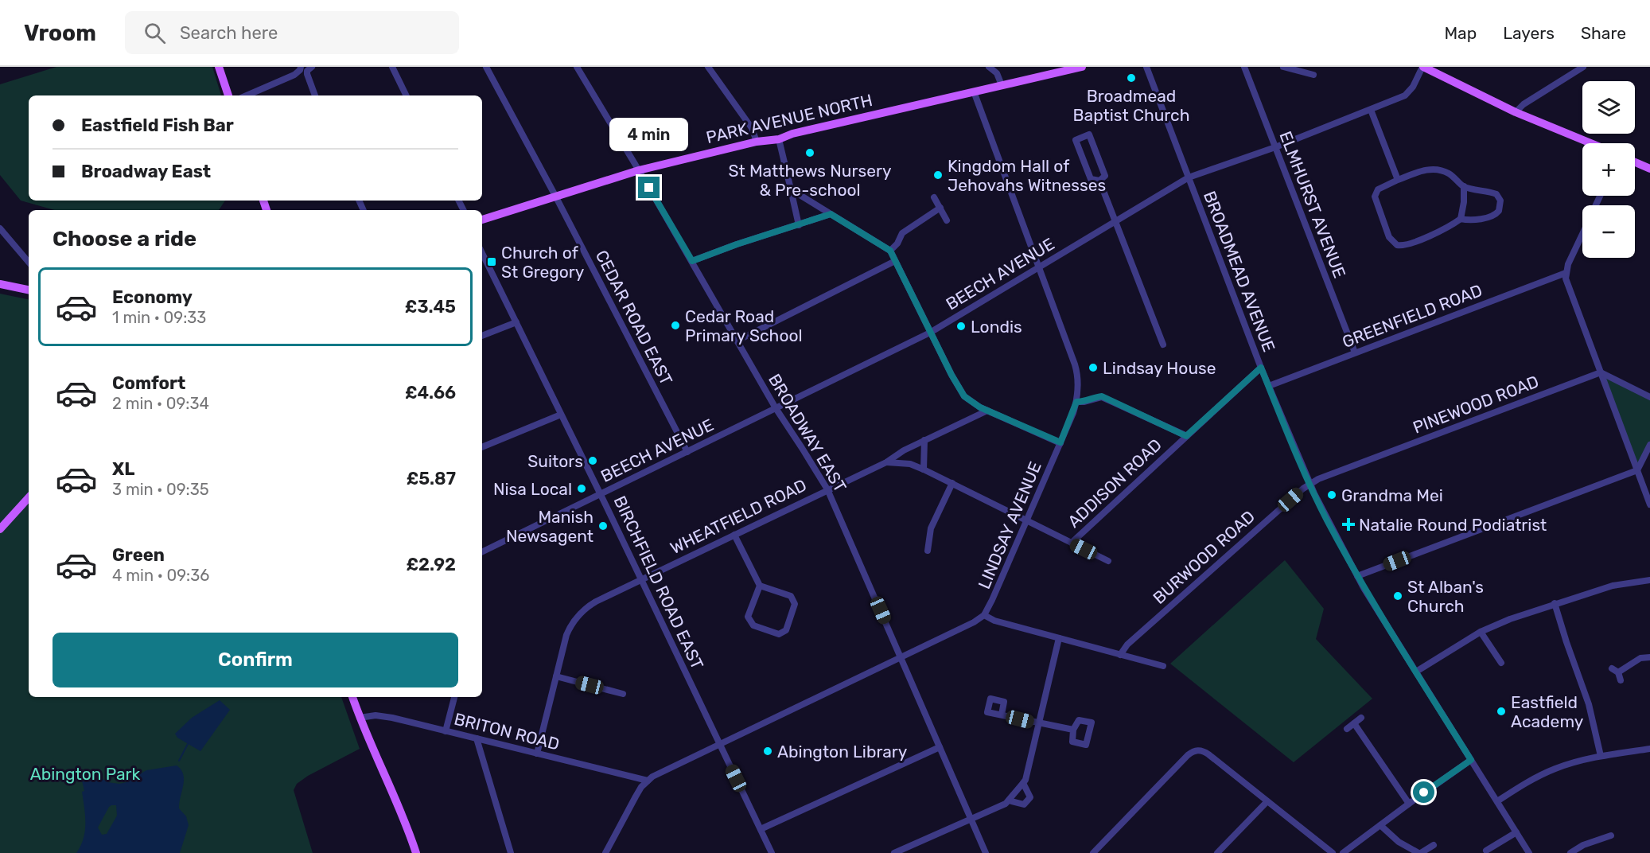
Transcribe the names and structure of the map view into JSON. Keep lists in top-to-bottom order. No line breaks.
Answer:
{"streets":{"main road":["PARK AVENUE NORTH"],"street":["ELMHURST AVENUE","BROADMEAD AVENUE","BEECH AVENUE","GREENFIELD ROAD","CEDAR ROAD EAST","PINEWOOD ROAD","BROADWAY EAST","ADDISON ROAD","WHEATFIELD ROAD","LINDSAY AVENUE","BURWOOD ROAD","BIRCHFIELD ROAD EAST","BRITON ROAD"]},"crossings":[["PARK AVENUE NORTH","CEDAR ROAD EAST"],["PARK AVENUE NORTH","BROADWAY EAST"],["PARK AVENUE NORTH","LINDSAY AVENUE"],["ELMHURST AVENUE","BEECH AVENUE"],["ELMHURST AVENUE","GREENFIELD ROAD"],["BROADMEAD AVENUE","BEECH AVENUE"],["BROADMEAD AVENUE","GREENFIELD ROAD"],["BROADMEAD AVENUE","PINEWOOD ROAD"],["BROADMEAD AVENUE","ADDISON ROAD"],["BROADMEAD AVENUE","BURWOOD ROAD"],["BEECH AVENUE","CEDAR ROAD EAST"],["BEECH AVENUE","BROADWAY EAST"],["BEECH AVENUE","LINDSAY AVENUE"],["BEECH AVENUE","BIRCHFIELD ROAD EAST"],["PINEWOOD ROAD","BURWOOD ROAD"],["BROADWAY EAST","WHEATFIELD ROAD"],["BROADWAY EAST","LINDSAY AVENUE"],["WHEATFIELD ROAD","BIRCHFIELD ROAD EAST"],["WHEATFIELD ROAD","BRITON ROAD"],["LINDSAY AVENUE","BIRCHFIELD ROAD EAST"],["LINDSAY AVENUE","BRITON ROAD"]],"parks":["Abington Park"],"places":{"other":["Broadmead Baptist Church","St Matthews Nursery & Pre-school","Kingdom Hall of Jehovahs Witnesses","Cedar Road Primary School","Londis","Lindsay House","Suitors","Nisa Local","Grandma Mei","Manish Newsagent","St Alban's Church","Eastfield Academy","Abington Library"],"transit":["Church of St Gregory"],"health":["Natalie Round Podiatrist"]},"page":{"header":"Vroom","search":"Search here","nav":["Map","Layers","Share"],"map_buttons":["+","−"],"banner":["Eastfield Fish Bar","Broadway East"],"bubble":"4 min","heading":"Choose a ride","list":[{"name":"Economy","note":"1 min · 09:33","value":"£3.45"},{"name":"Comfort","note":"2 min · 09:34","value":"£4.66"},{"name":"XL","note":"3 min · 09:35","value":"£5.87"},{"name":"Green","note":"4 min · 09:36","value":"£2.92"}],"buttons":"Confirm"}}
